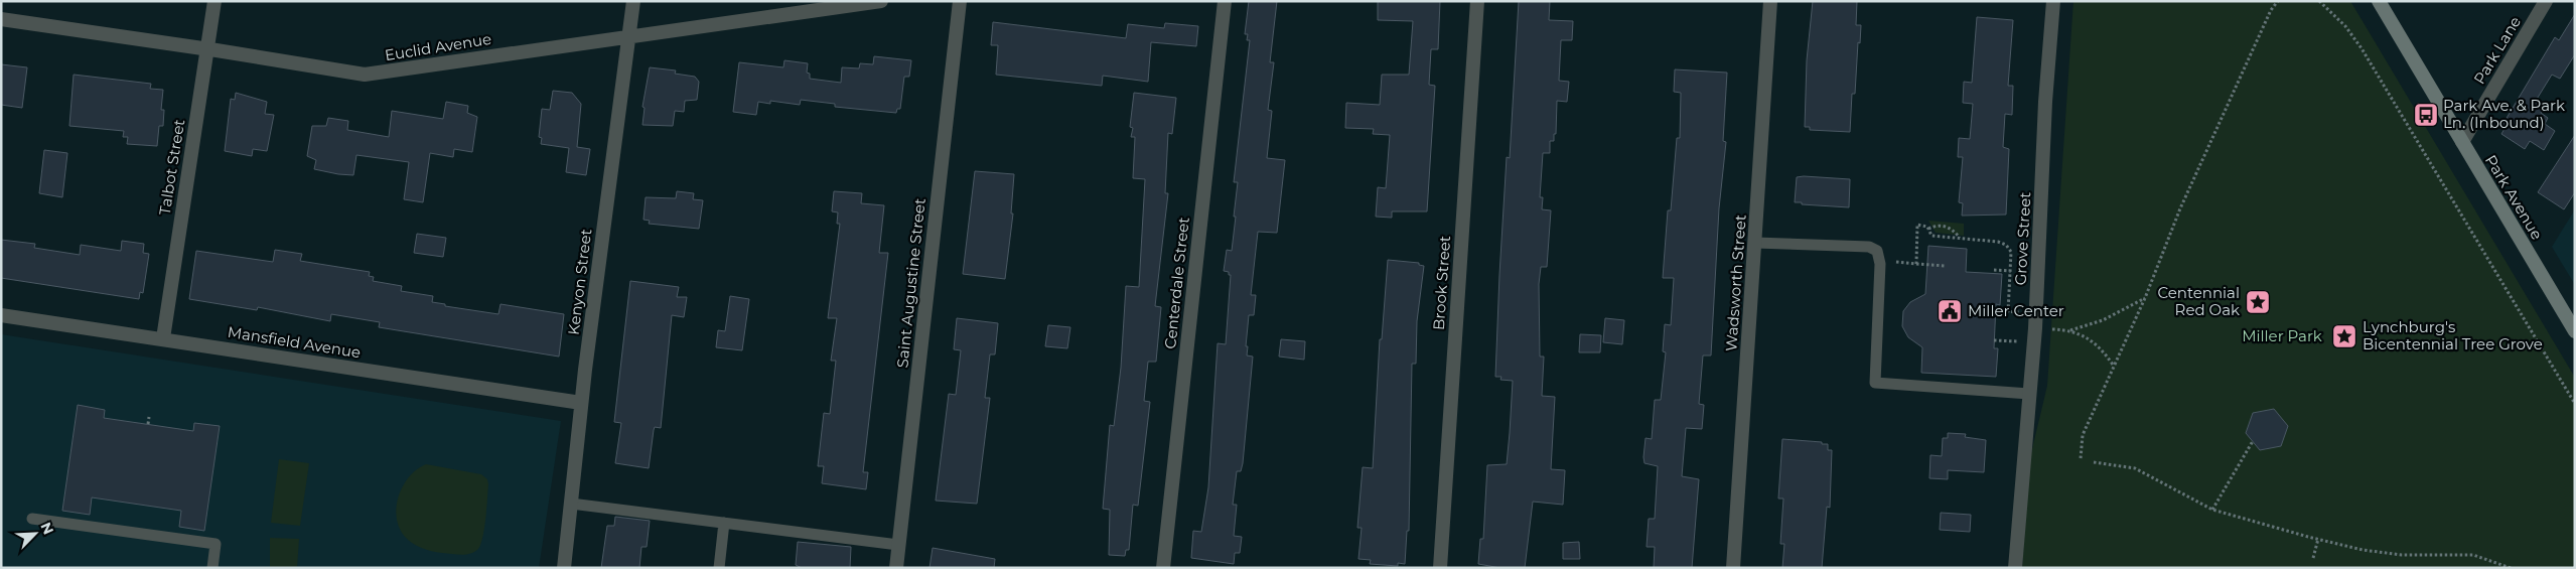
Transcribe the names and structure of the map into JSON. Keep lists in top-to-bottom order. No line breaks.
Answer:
{"streets":{"main road":["Park Avenue"],"street":["Euclid Avenue","Park Lane","Talbot Street","Grove Street","Kenyon Street","Saint Augustine Street","Centerdale Street","Brook Street","Wadsworth Street","Mansfield Avenue"]},"crossings":[["Euclid Avenue","Talbot Street"],["Euclid Avenue","Kenyon Street"],["Park Lane","Park Avenue"],["Talbot Street","Mansfield Avenue"],["Kenyon Street","Mansfield Avenue"]],"parks":["Miller Park"],"places":{"bus stop":["Park Ave. & Park Ln. (Inbound)"],"place":["Centennial Red Oak","Lynchburg's Bicentennial Tree Grove"],"public building":["Miller Center"]},"north":"top right"}
